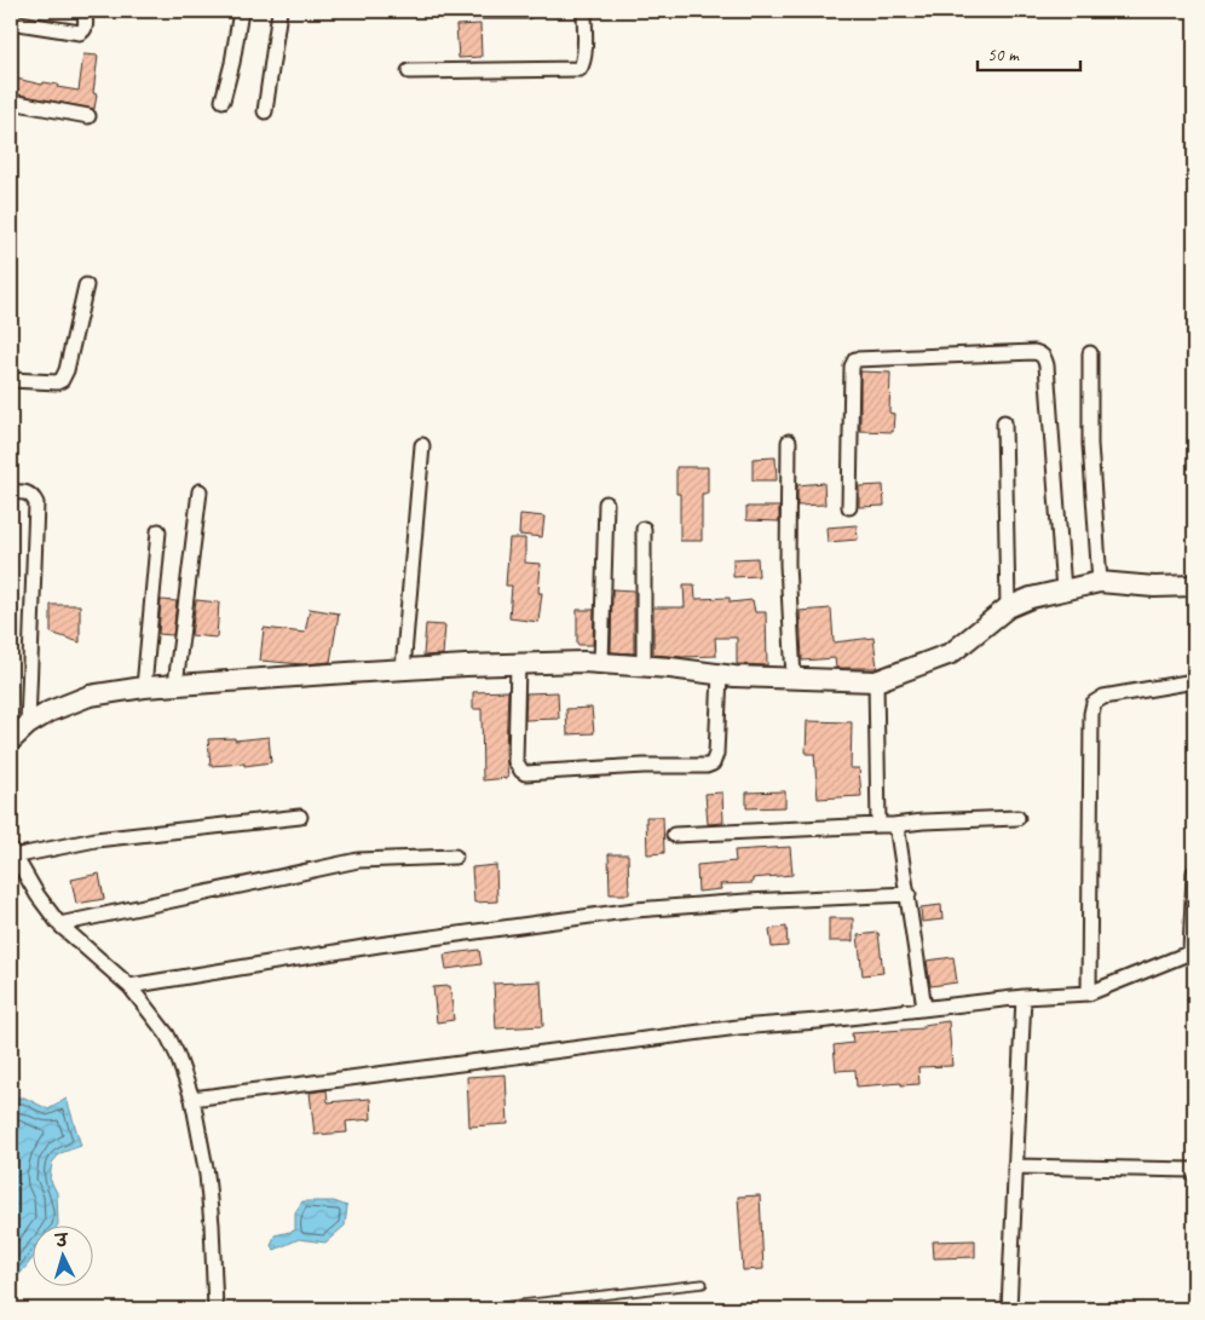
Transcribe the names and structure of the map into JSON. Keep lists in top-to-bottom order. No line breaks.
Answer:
{"scale_bar":"50 m","north":"top"}
